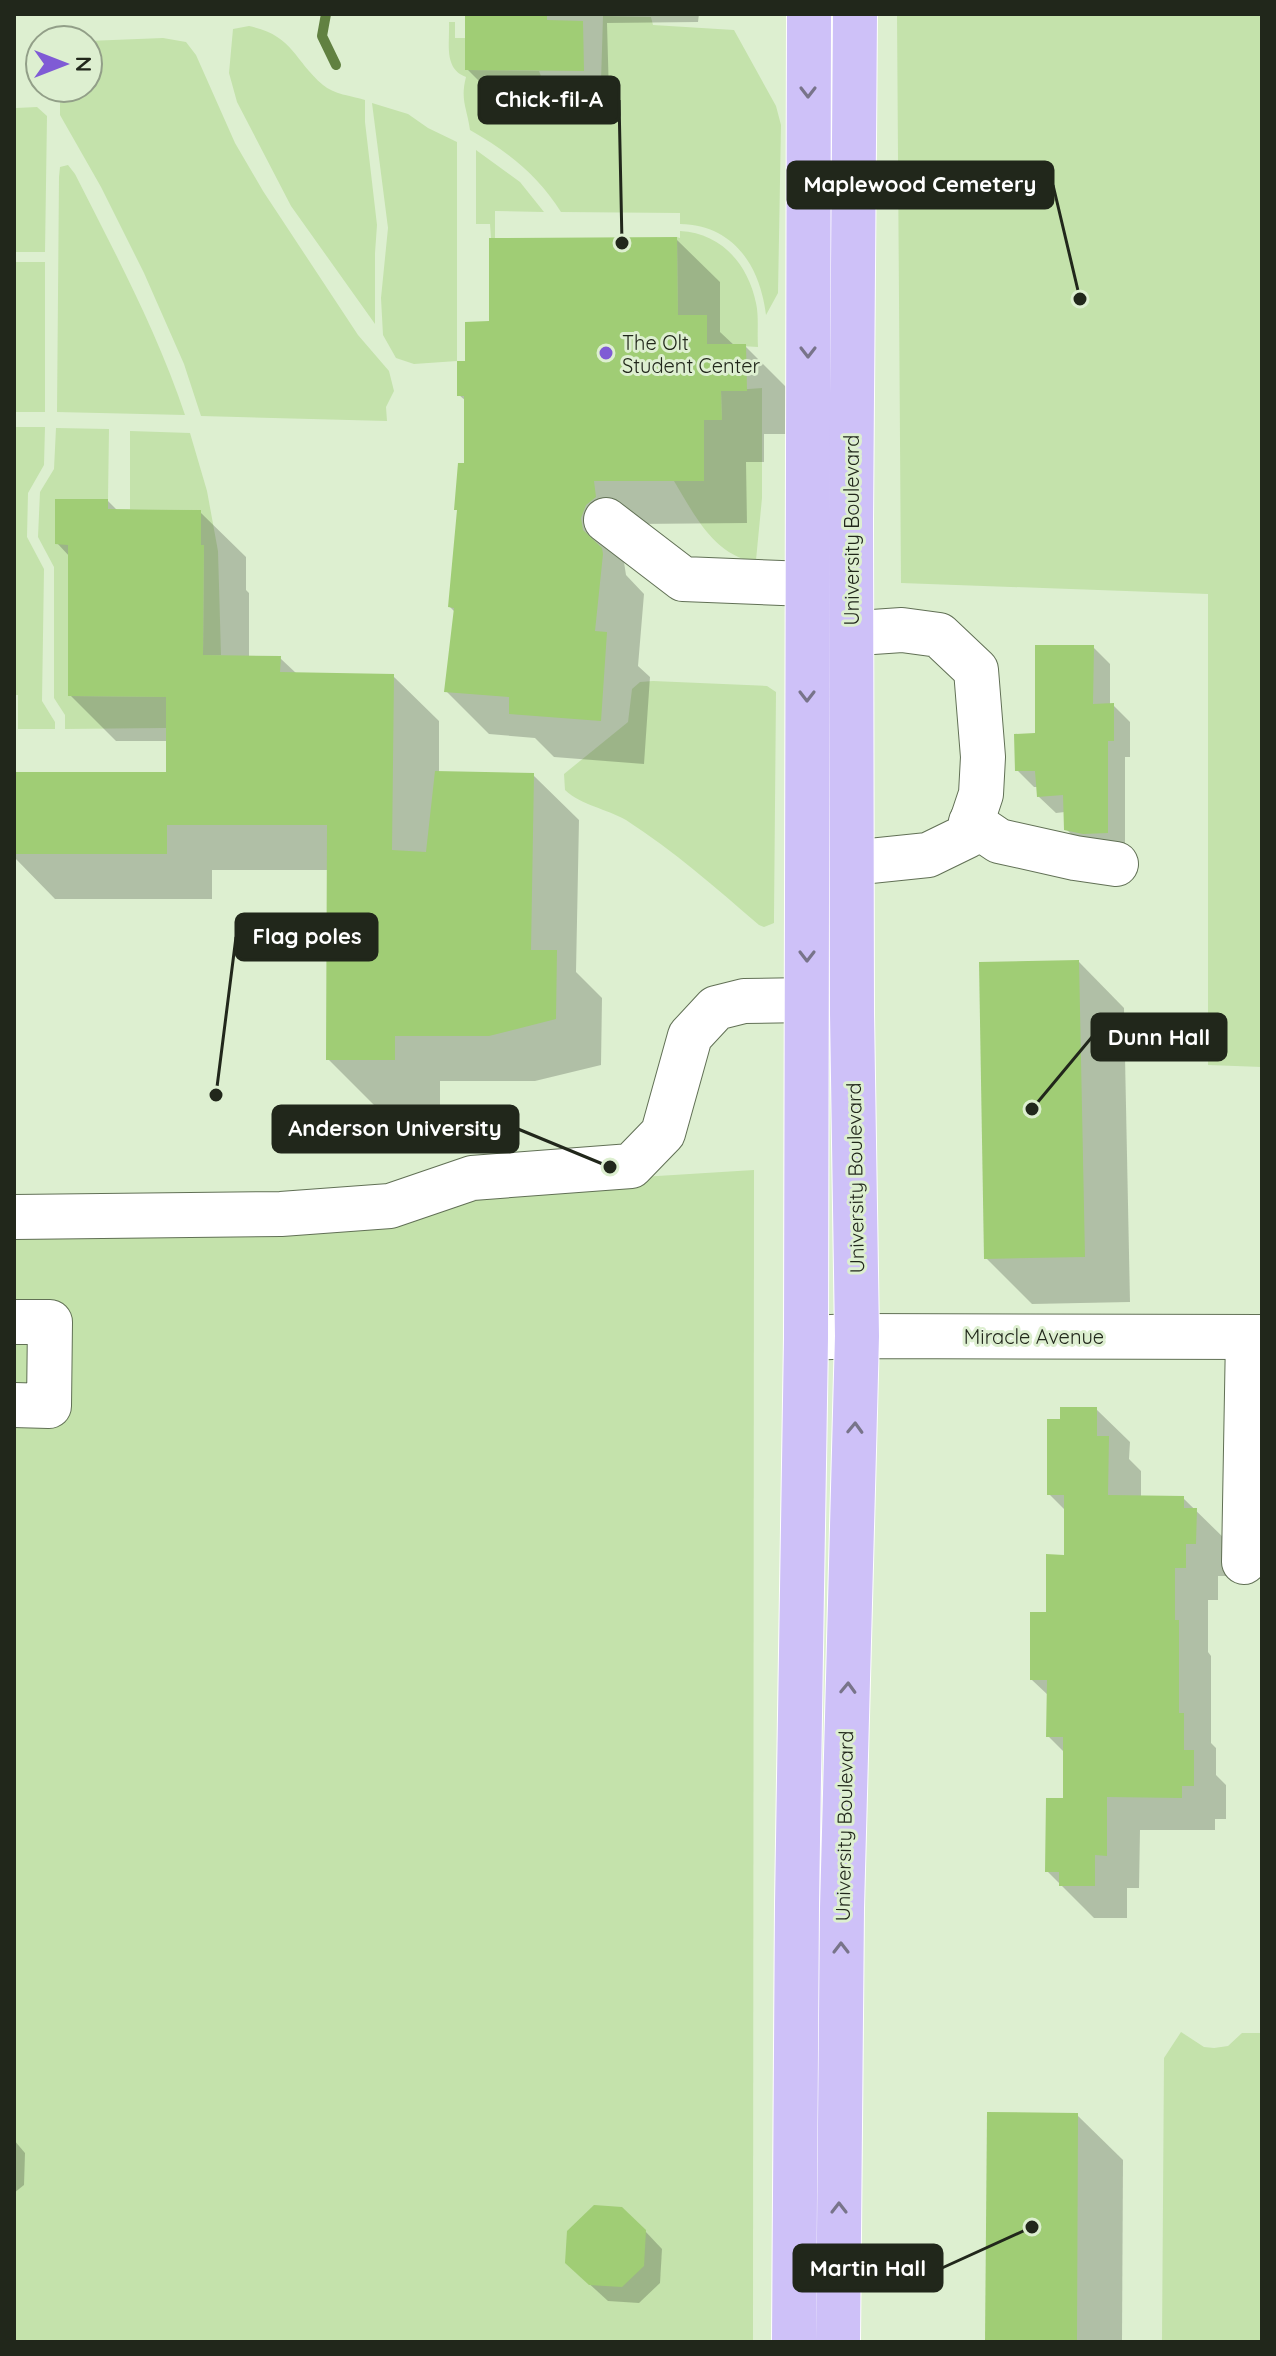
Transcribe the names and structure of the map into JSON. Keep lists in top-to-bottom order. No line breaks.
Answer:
{"streets":{"main road":["University Boulevard"],"street":["Miracle Avenue"]},"crossings":[["University Boulevard","Miracle Avenue"]],"places":["Chick-fil-A","Maplewood Cemetery","The Olt Student Center","Flag poles","Dunn Hall","Anderson University","Martin Hall"],"north":"right"}
